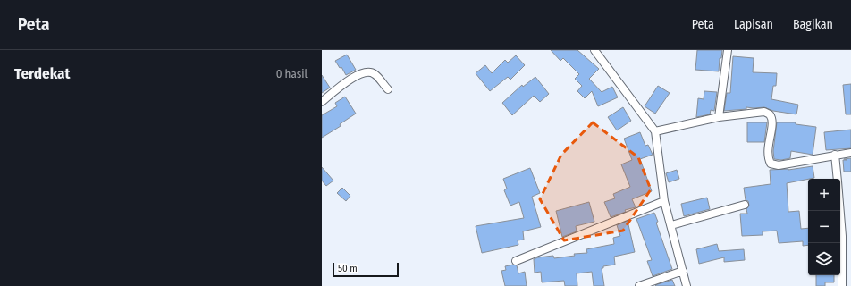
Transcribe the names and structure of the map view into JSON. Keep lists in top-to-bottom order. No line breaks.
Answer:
{"scale_bar":"50 m","page":{"header":"Peta","nav":["Peta","Lapisan","Bagikan"],"heading":["Terdekat","0 hasil"],"map_buttons":["+","−"],"scale":"50 m"}}
